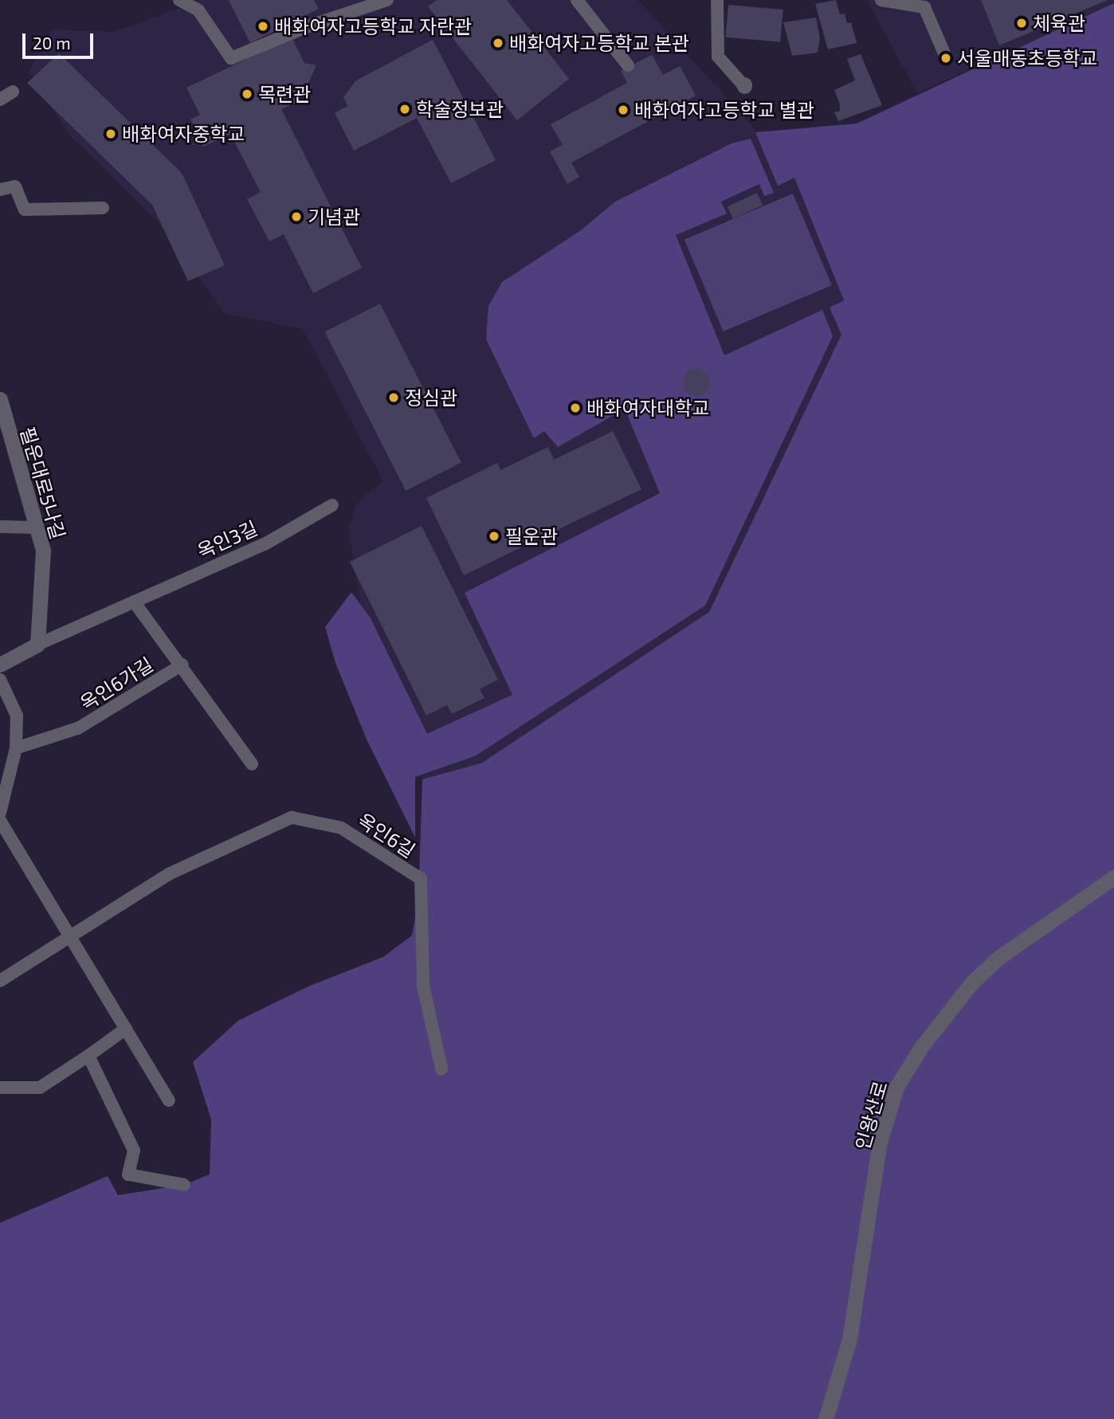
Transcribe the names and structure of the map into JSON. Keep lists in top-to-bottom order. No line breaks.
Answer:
{"streets":{"street":["필운대로5나길","옥인3길","인왕산로"],"lane":["옥인6가길","옥인6길"]},"crossings":[["필운대로5나길","옥인3길"]],"places":["체육관","배화여자고등학교 자란관","배화여자고등학교 본관","서울매동초등학교","목련관","학술정보관","배화여자고등학교 별관","배화여자중학교","기념관","정심관","배화여자대학교","필운관"],"scale_bar":"20 m"}
